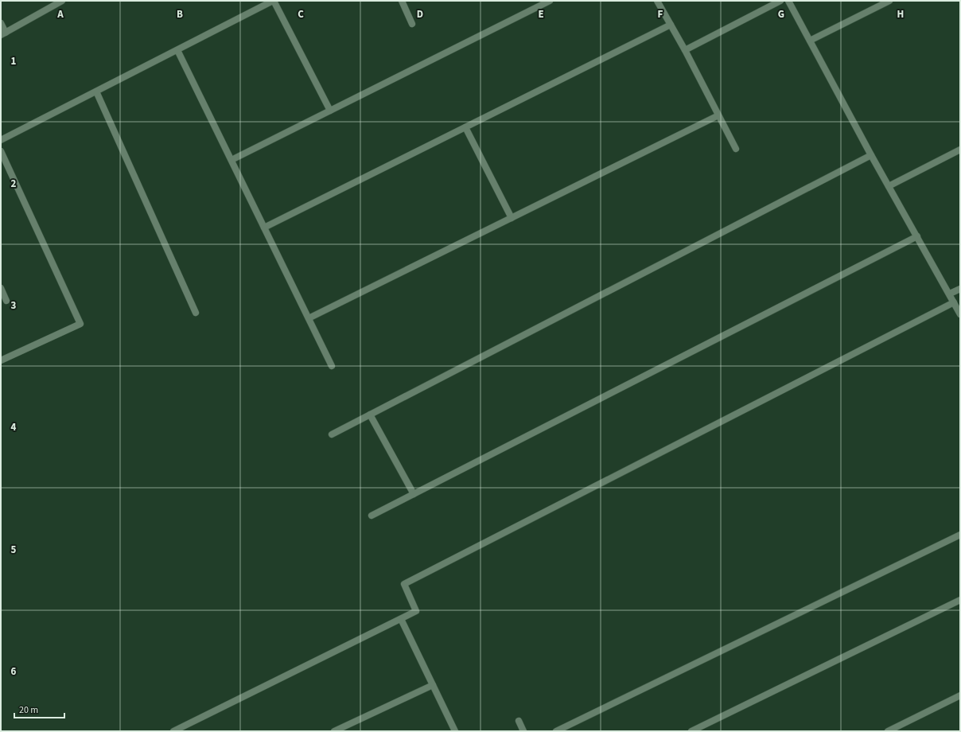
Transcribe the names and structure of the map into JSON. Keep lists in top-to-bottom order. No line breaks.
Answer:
{"scale_bar":"20 m","grid":{"columns":["A","B","C","D","E","F","G","H"],"rows":["1","2","3","4","5","6"]}}
